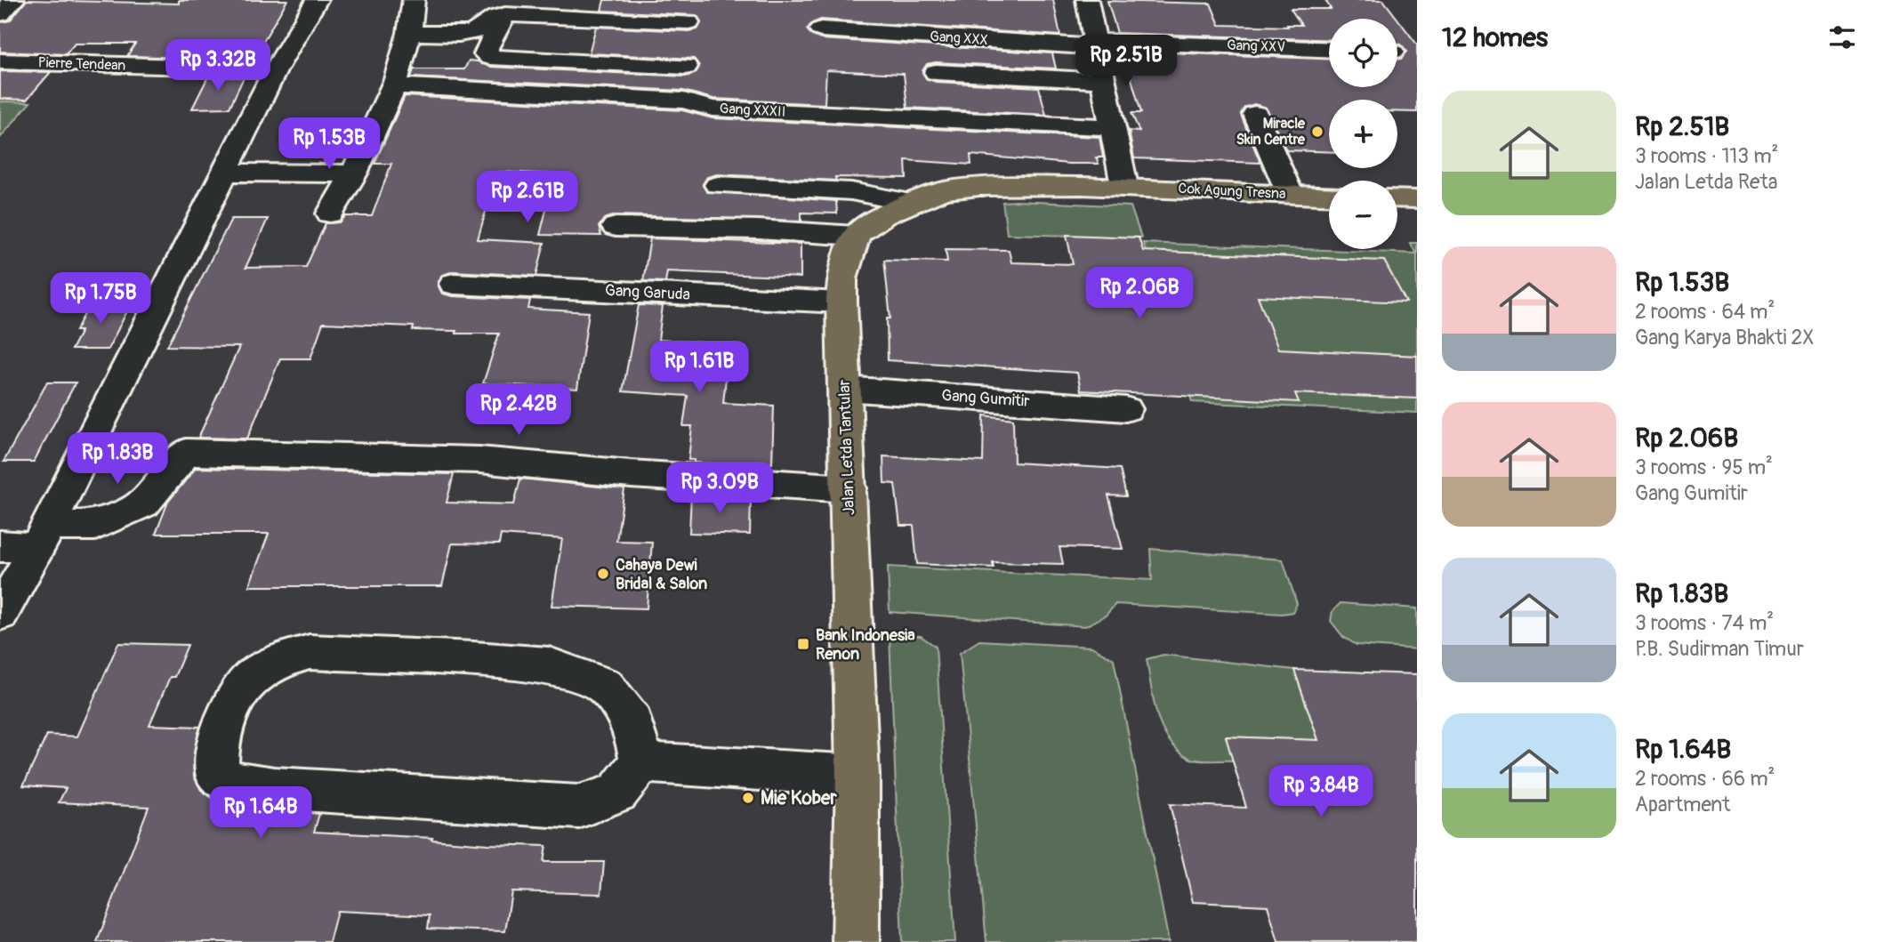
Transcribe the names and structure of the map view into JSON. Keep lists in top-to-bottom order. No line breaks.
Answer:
{"streets":{"main road":["Cok Agung Tresna","Jalan Letda Tantular"],"street":["Gang XXX","Gang XXV","Pierre Tendean","Gang XXXII","Gang Garuda","Gang Gumitir"]},"crossings":[["Gang XXX","Gang XXV"],["Gang Garuda","Jalan Letda Tantular"],["Gang Gumitir","Jalan Letda Tantular"]],"places":{"other":["Miracle Skin Centre","Cahaya Dewi Bridal & Salon","Mie Kober"],"transit":["Bank Indonesia Renon"]},"page":{"heading":"12 homes","map_buttons":["+","−"],"price":["Rp 2.51B","Rp 3.32B","Rp 1.53B","Rp 2.61B","Rp 2.06B","Rp 1.75B","Rp 1.61B","Rp 2.42B","Rp 1.83B","Rp 3.09B","Rp 3.84B","Rp 1.64B"],"list":[{"name":"Rp 2.51B","note":"3 rooms · 113 m² · Jalan Letda Reta"},{"name":"Rp 1.53B","note":"2 rooms · 64 m² · Gang Karya Bhakti 2X"},{"name":"Rp 2.06B","note":"3 rooms · 95 m² · Gang Gumitir"},{"name":"Rp 1.83B","note":"3 rooms · 74 m² · P.B. Sudirman Timur"},{"name":"Rp 1.64B","note":"2 rooms · 66 m² · Apartment"}]}}
